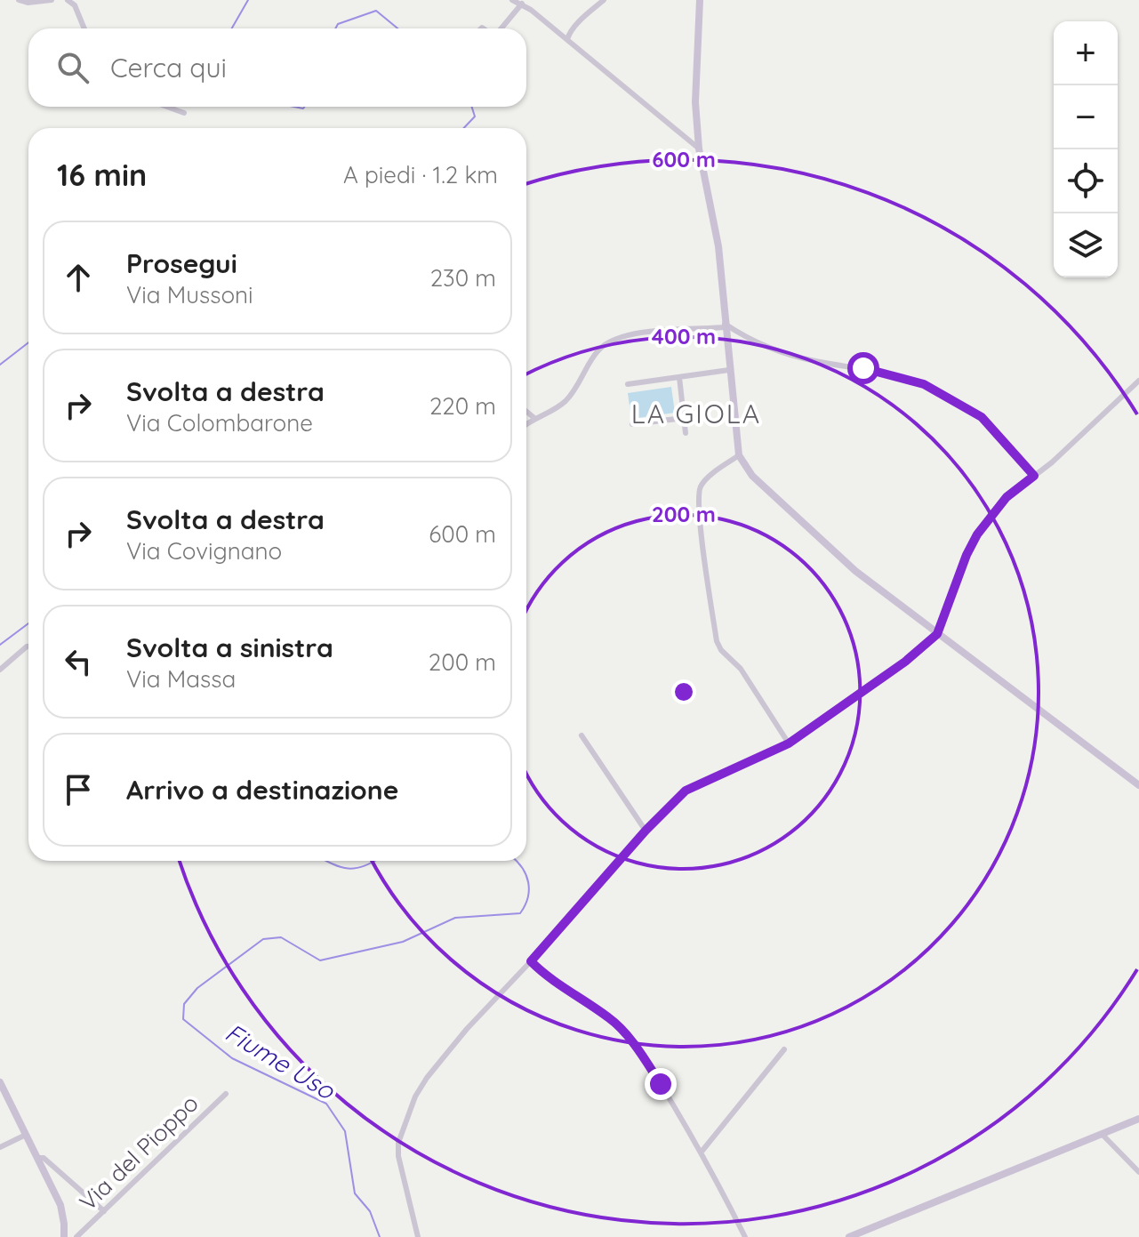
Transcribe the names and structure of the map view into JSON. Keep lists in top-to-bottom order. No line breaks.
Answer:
{"streets":{"street":["Via del Pioppo"]},"districts":["LA GIOLA"],"water":["Fiume Uso"],"page":{"map_buttons":["+","−"],"search":"Cerca qui","heading":["16 min","A piedi · 1.2 km"],"list":[["Prosegui","Via Mussoni","230 m"],["Svolta a destra","Via Colombarone","220 m"],["Svolta a destra","Via Covignano","600 m"],["Svolta a sinistra","Via Massa","200 m"],"Arrivo a destinazione"]},"rings":["600 m","400 m","200 m"]}
